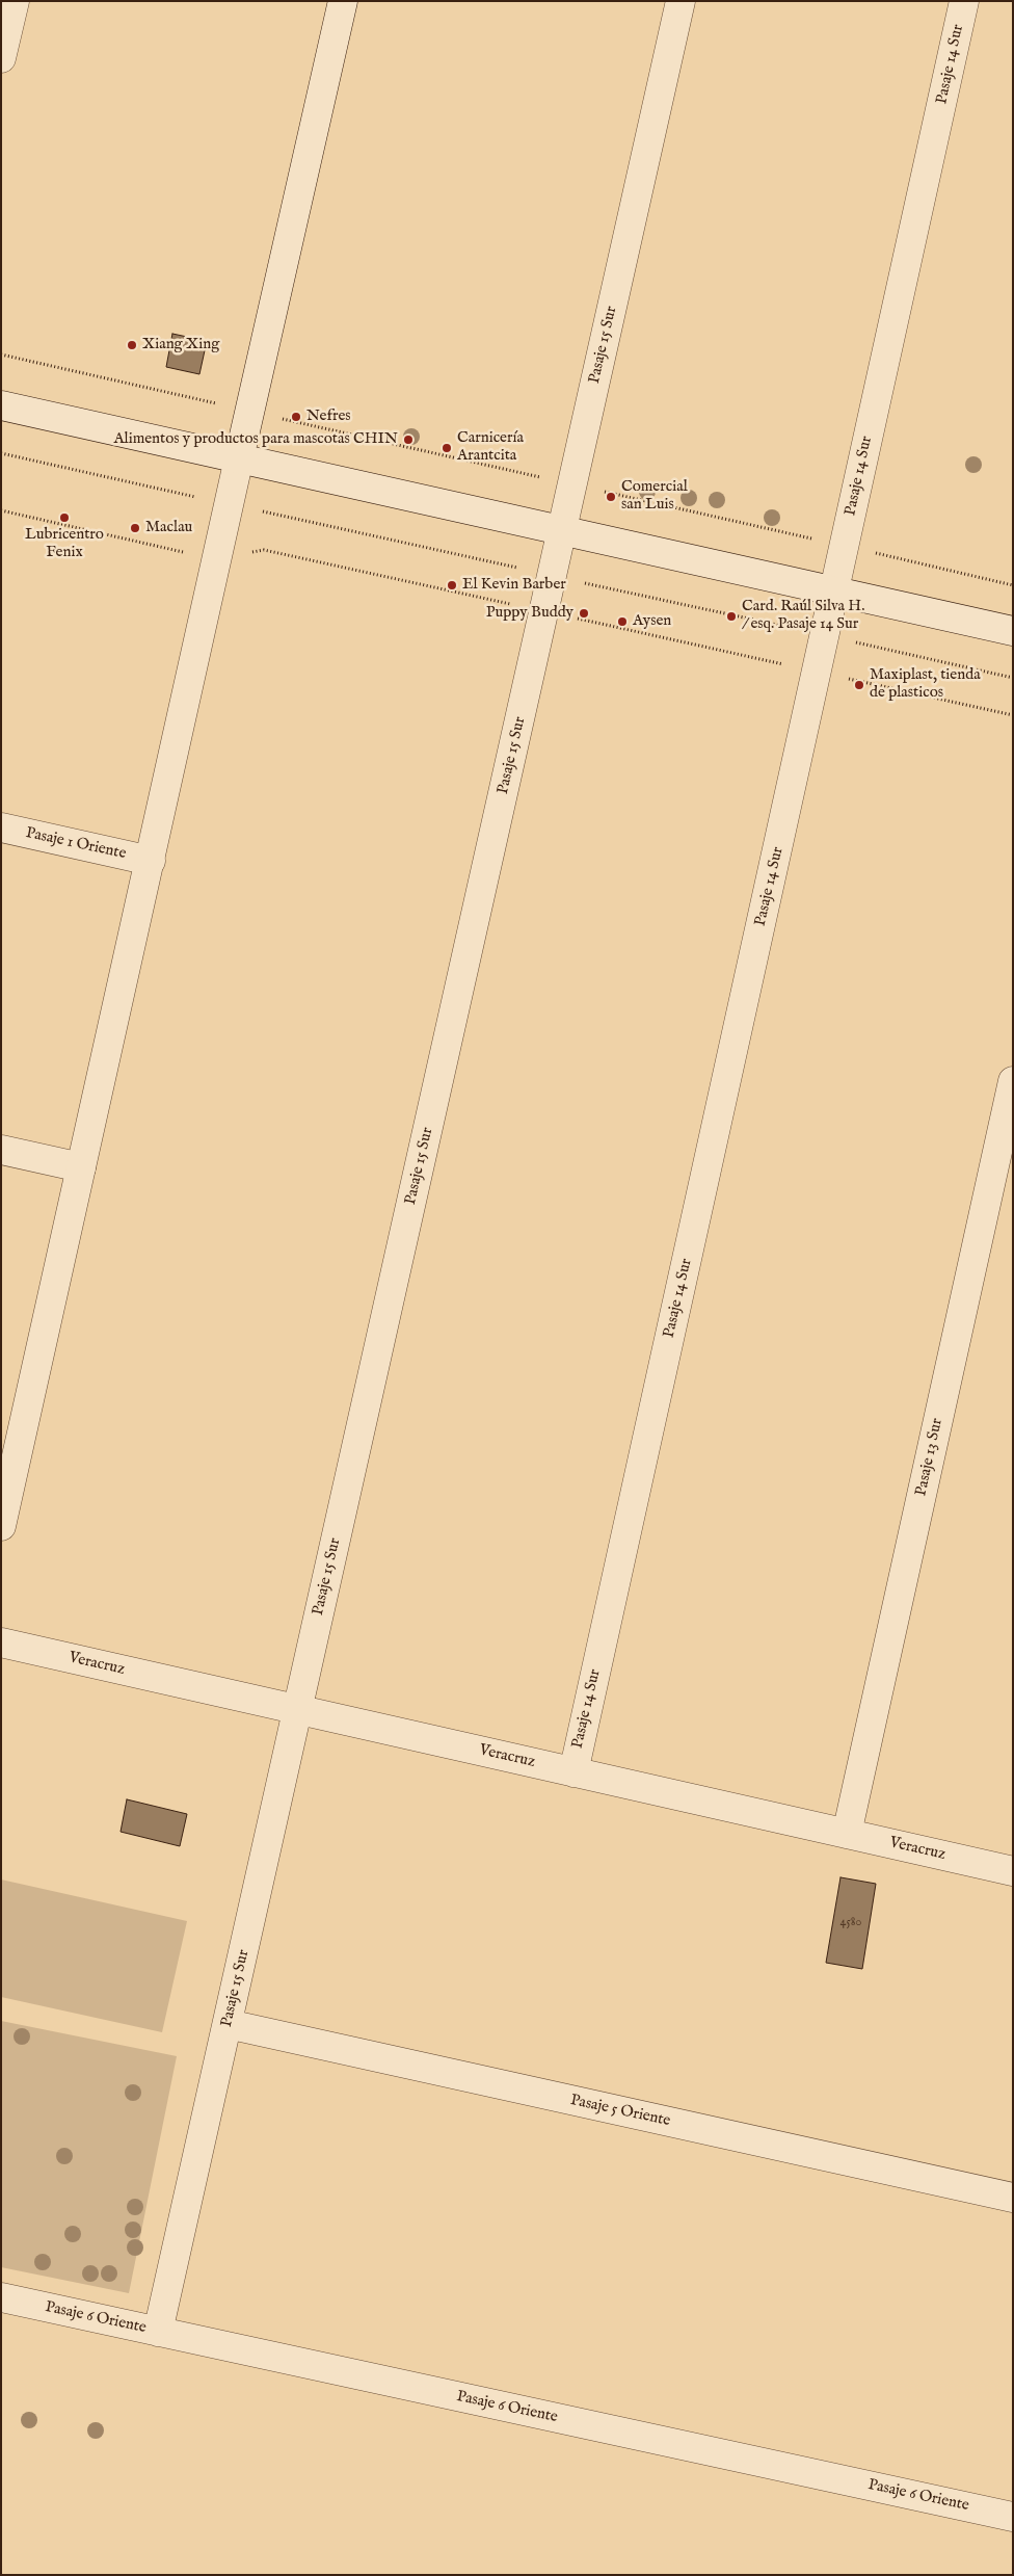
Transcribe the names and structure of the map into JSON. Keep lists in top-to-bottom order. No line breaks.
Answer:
{"streets":{"street":["Pasaje 14 Sur","Pasaje 15 Sur","Pasaje 1 Oriente","Pasaje 13 Sur","Veracruz","Pasaje 5 Oriente","Pasaje 6 Oriente"]},"crossings":[["Pasaje 14 Sur","Veracruz"],["Pasaje 15 Sur","Veracruz"],["Pasaje 15 Sur","Pasaje 5 Oriente"],["Pasaje 15 Sur","Pasaje 6 Oriente"],["Pasaje 13 Sur","Veracruz"]],"places":["Xiang Xing","Nefres","Alimentos y productos para mascotas CHIN","Carnicería Arantcita","Comercial san Luis","Lubricentro Fenix","Maclau","El Kevin Barber","Puppy Buddy","Card. Raúl Silva H. / esq. Pasaje 14 Sur","Aysen","Maxiplast, tienda de plasticos"],"house_numbers":["4580"]}
